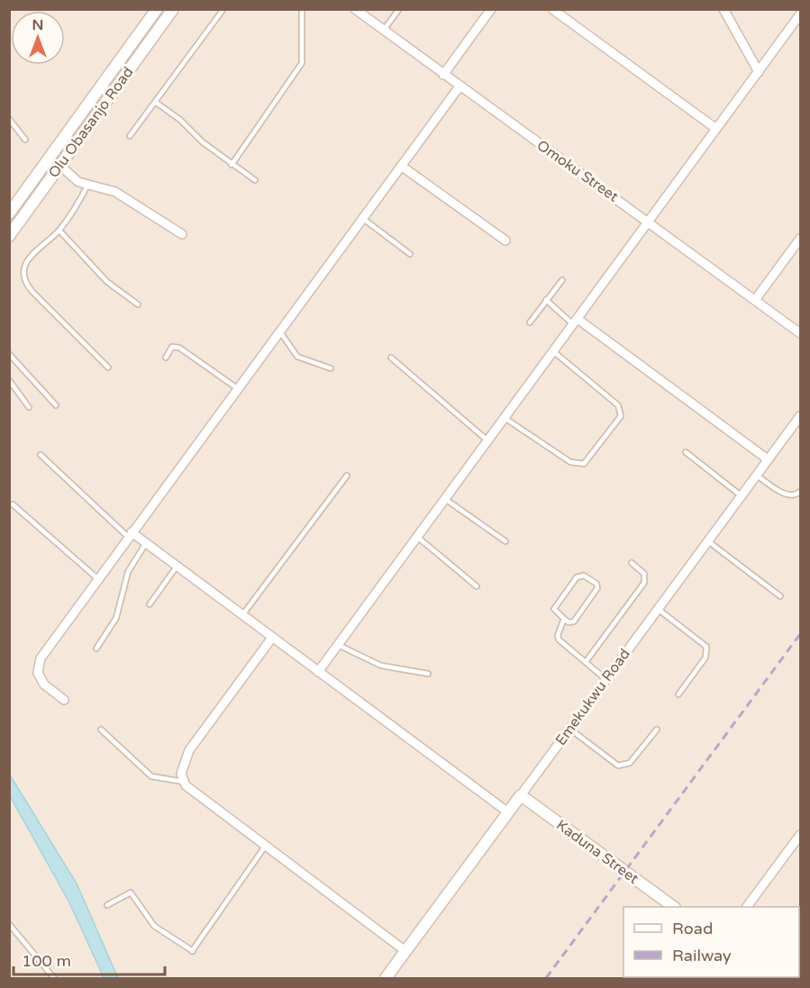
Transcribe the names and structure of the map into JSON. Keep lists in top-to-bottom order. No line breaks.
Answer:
{"streets":{"main road":["Olu Obasanjo Road","Emekukwu Road","Kaduna Street"],"street":["Omoku Street"]},"crossings":[["Emekukwu Road","Kaduna Street"]],"legend":["Road","Railway"],"scale_bar":"100 m","north":"top"}
